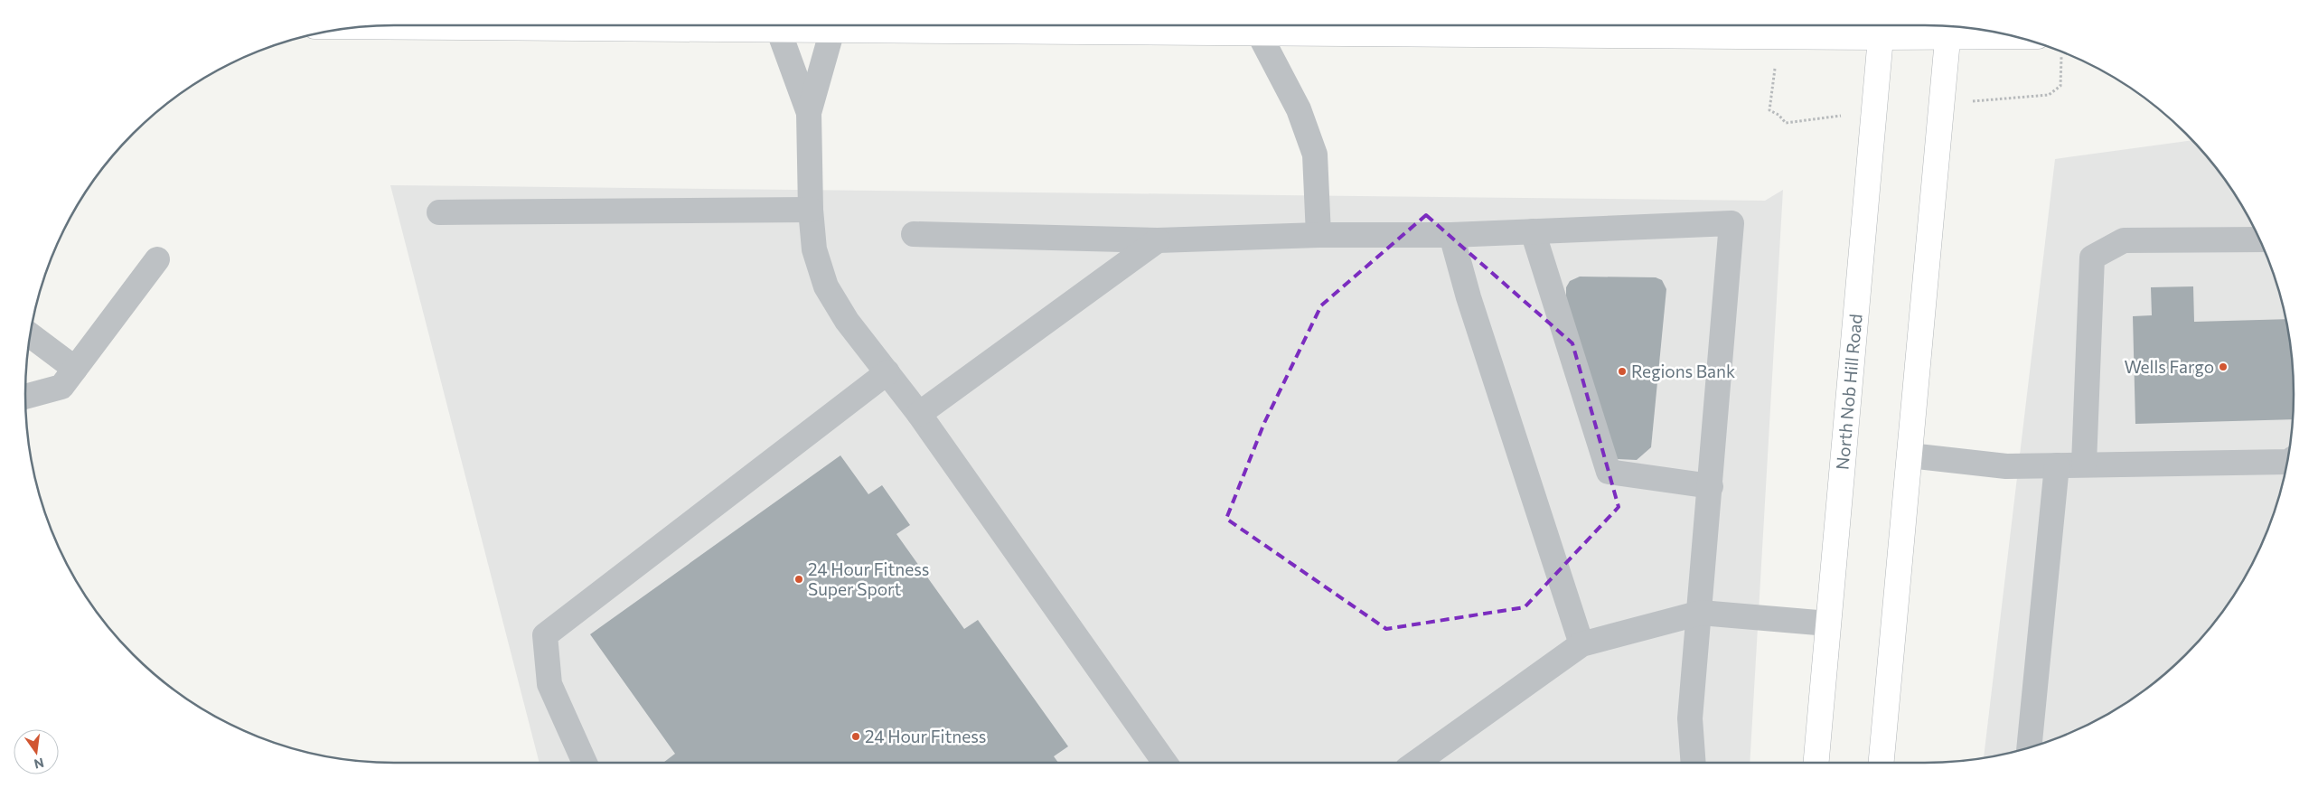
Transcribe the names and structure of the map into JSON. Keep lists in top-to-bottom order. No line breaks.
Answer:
{"streets":{"main road":["North Nob Hill Road"]},"places":["Wells Fargo","Regions Bank","24 Hour Fitness Super Sport","24 Hour Fitness"],"north":"bottom"}
